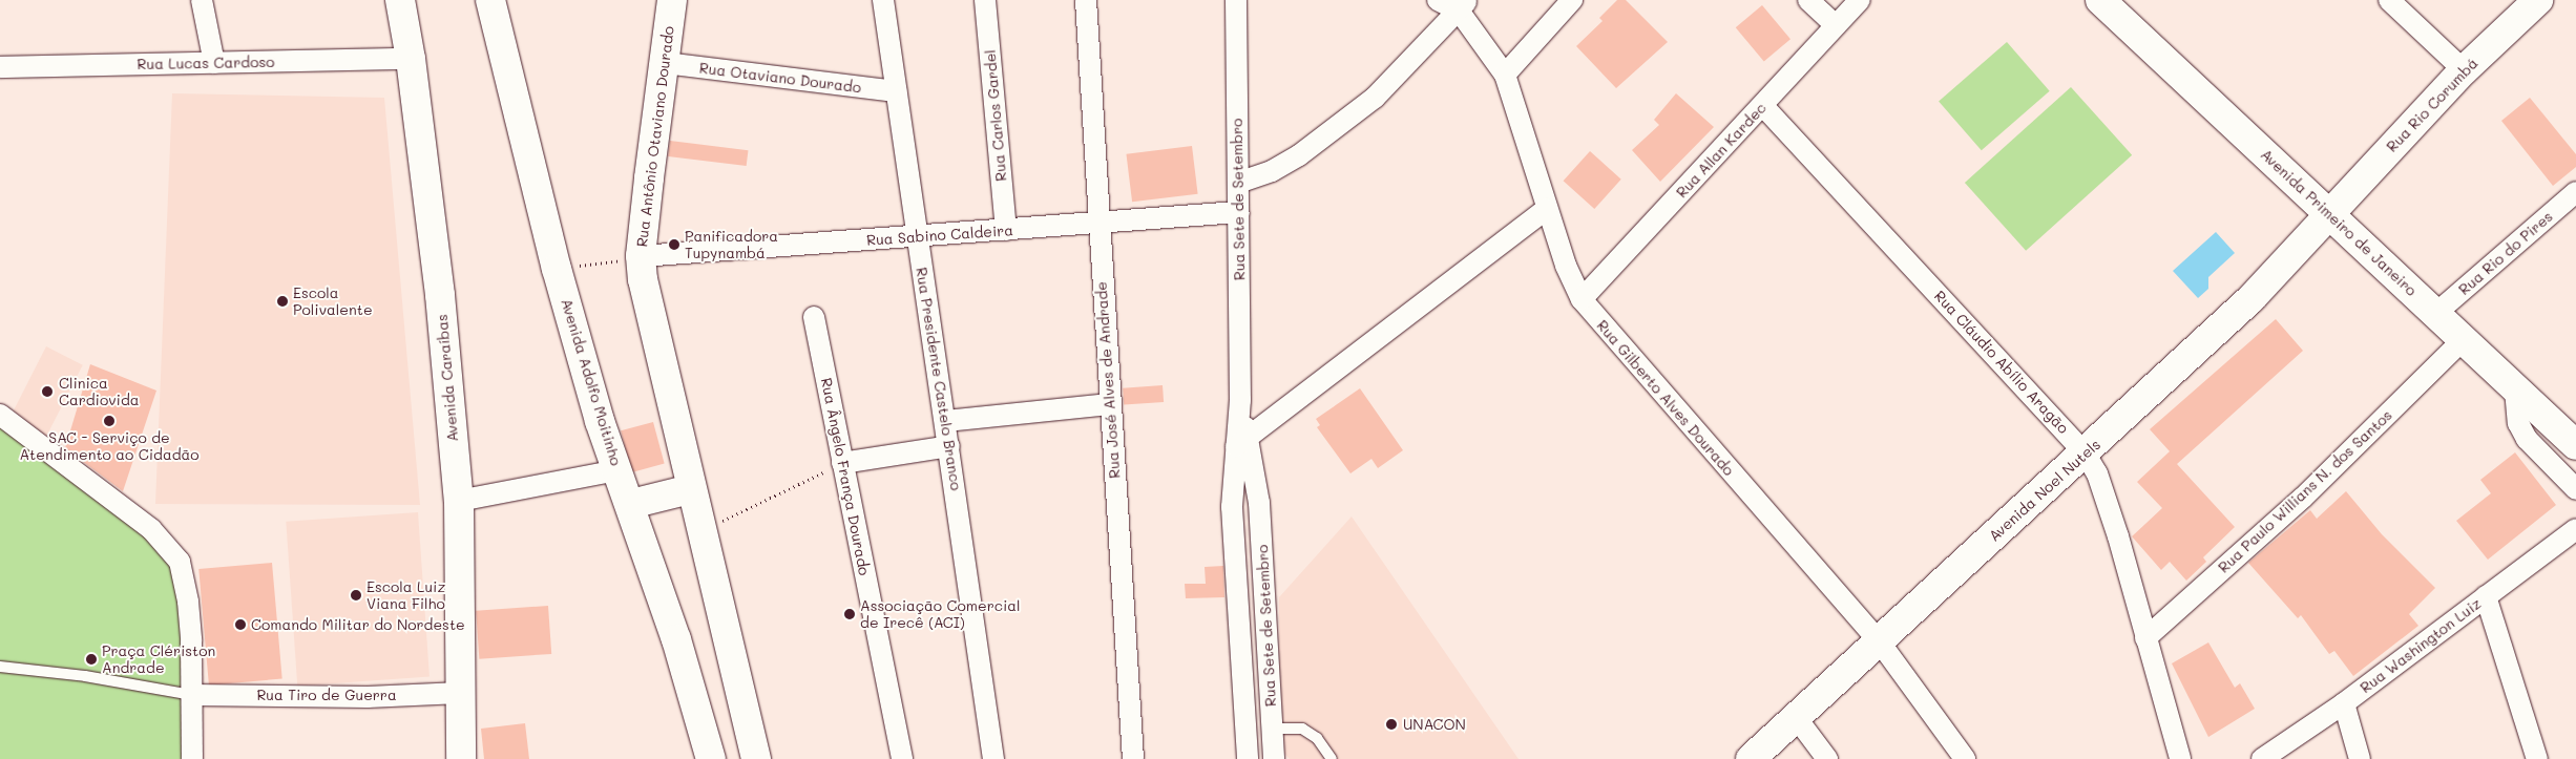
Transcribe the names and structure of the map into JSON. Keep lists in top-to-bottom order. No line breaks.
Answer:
{"streets":{"main road":["Rua Rio Corumbá","Rua Antônio Otaviano Dourado","Avenida Primeiro de Janeiro","Avenida Caraíbas","Avenida Adolfo Moitinho","Avenida Noel Nutels"],"street":["Rua Lucas Cardoso","Rua Otaviano Dourado","Rua Carlos Gardel","Rua Allan Kardec","Rua Sete de Setembro","Rua Sabino Caldeira","Rua Rio do Pires","Rua Cláudio Abílio Aragão","Rua Presidente Castelo Branco","Rua José Alves de Andrade","Rua Gilberto Alves Dourado","Rua Ângelo França Dourado","Rua Paulo Willians N. dos Santos","Rua Washington Luiz","Rua Tiro de Guerra"]},"crossings":[["Rua Lucas Cardoso","Avenida Caraíbas"],["Rua Otaviano Dourado","Rua Antônio Otaviano Dourado"],["Rua Otaviano Dourado","Rua Presidente Castelo Branco"],["Rua Rio Corumbá","Avenida Primeiro de Janeiro"],["Rua Rio Corumbá","Avenida Noel Nutels"],["Rua Carlos Gardel","Rua Sabino Caldeira"],["Rua Antônio Otaviano Dourado","Rua Sabino Caldeira"],["Rua Allan Kardec","Rua Cláudio Abílio Aragão"],["Rua Allan Kardec","Rua Gilberto Alves Dourado"],["Rua Sete de Setembro","Rua Sabino Caldeira"],["Avenida Primeiro de Janeiro","Rua Rio do Pires"],["Avenida Primeiro de Janeiro","Avenida Noel Nutels"],["Avenida Primeiro de Janeiro","Rua Paulo Willians N. dos Santos"],["Rua Sabino Caldeira","Rua Presidente Castelo Branco"],["Rua Sabino Caldeira","Rua José Alves de Andrade"],["Rua Cláudio Abílio Aragão","Avenida Noel Nutels"],["Rua Cláudio Abílio Aragão","Rua Paulo Willians N. dos Santos"],["Avenida Caraíbas","Rua Tiro de Guerra"],["Rua Gilberto Alves Dourado","Avenida Noel Nutels"]],"places":["Panificadora Tupynambá","Escola Polivalente","Clinica Cardiovida","SAC - Serviço de Atendimento ao Cidadão","Escola Luiz Viana Filho","Associação Comercial de Irecê (ACI)","Comando Militar do Nordeste","Praça Clériston Andrade","UNACON"]}
